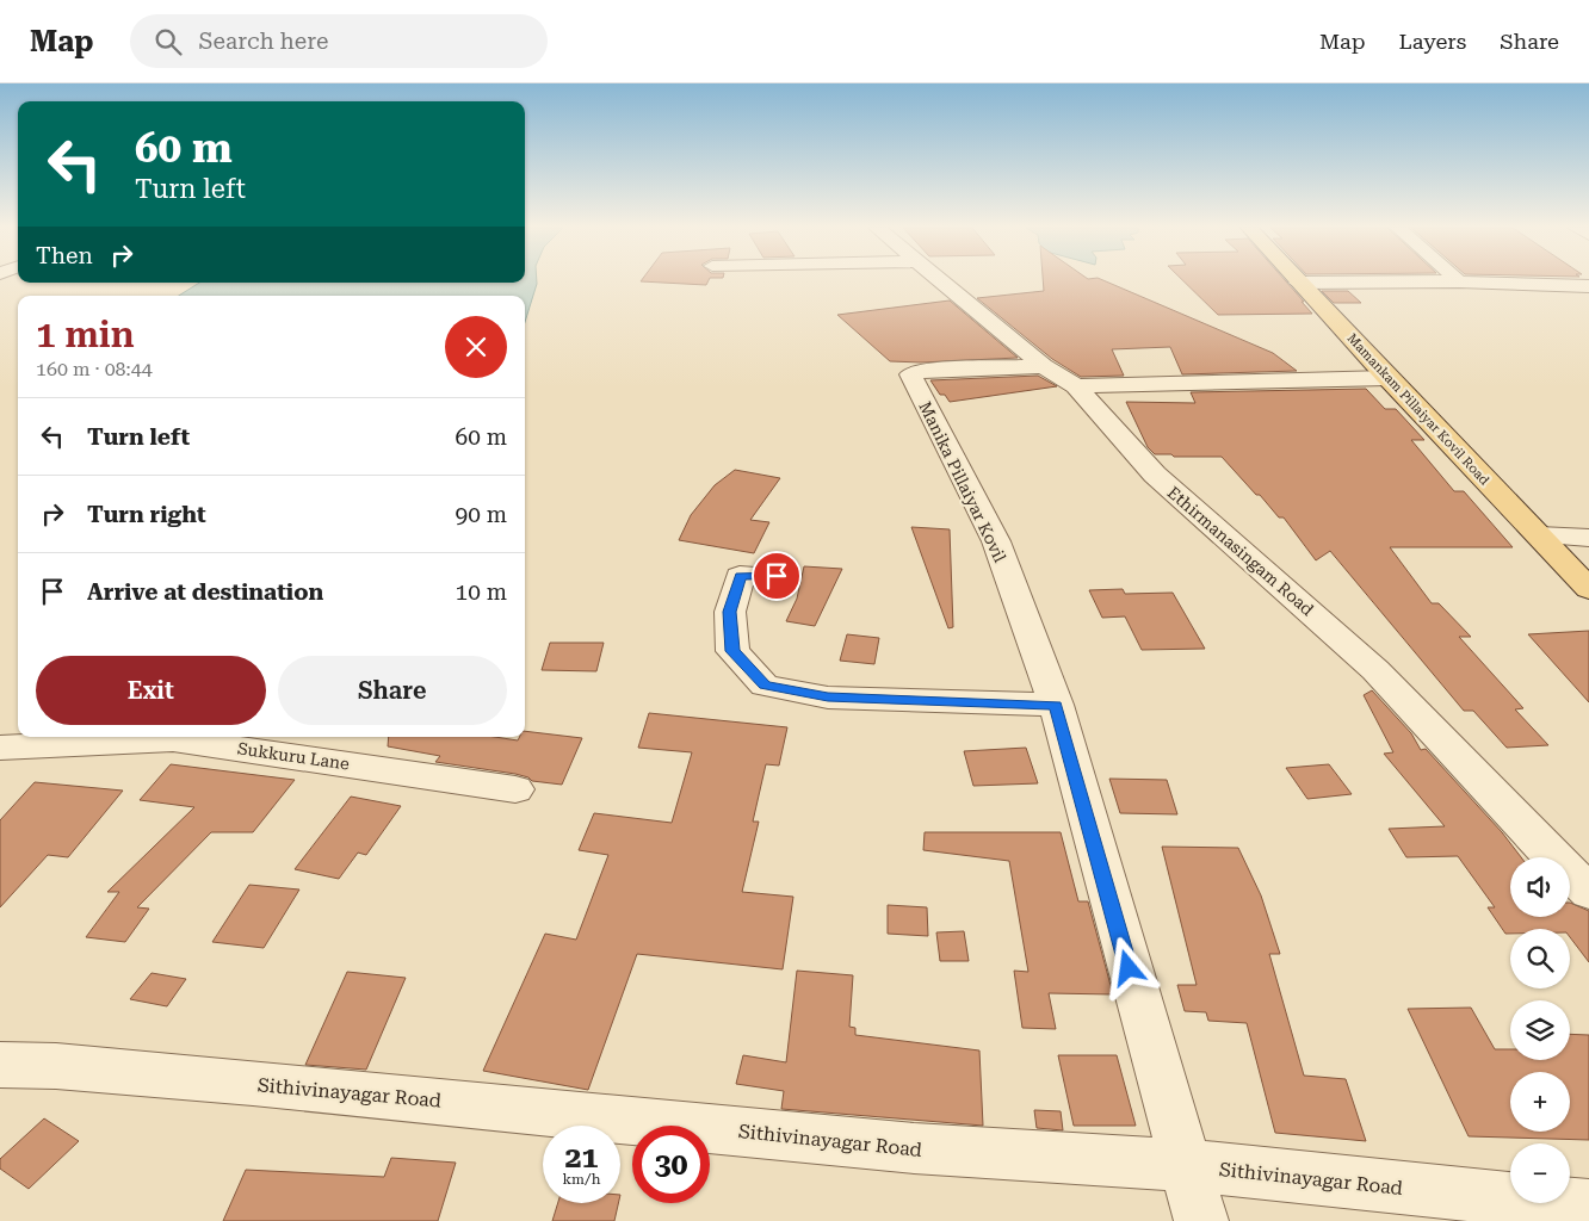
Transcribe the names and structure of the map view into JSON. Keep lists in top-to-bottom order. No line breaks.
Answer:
{"streets":{"main road":["Mamankam Pillaiyar Kovil Road"],"street":["Manika Pillaiyar Kovil","Ethirmanasingam Road","Sukkuru Lane","Sithivinayagar Road"]},"crossings":[["Manika Pillaiyar Kovil","Ethirmanasingam Road"],["Manika Pillaiyar Kovil","Sithivinayagar Road"]],"page":{"header":"Map","search":"Search here","nav":["Map","Layers","Share"],"turn":["60 m","Turn left"],"then":"Then","heading":["1 min","160 m · 08:44"],"list":[{"name":"Turn left","value":"60 m"},{"name":"Turn right","value":"90 m"},{"name":"Arrive at destination","value":"10 m"}],"buttons":["Exit","Share"],"map_buttons":["+","−"],"speed":"21 km/h","limit":"30"}}
